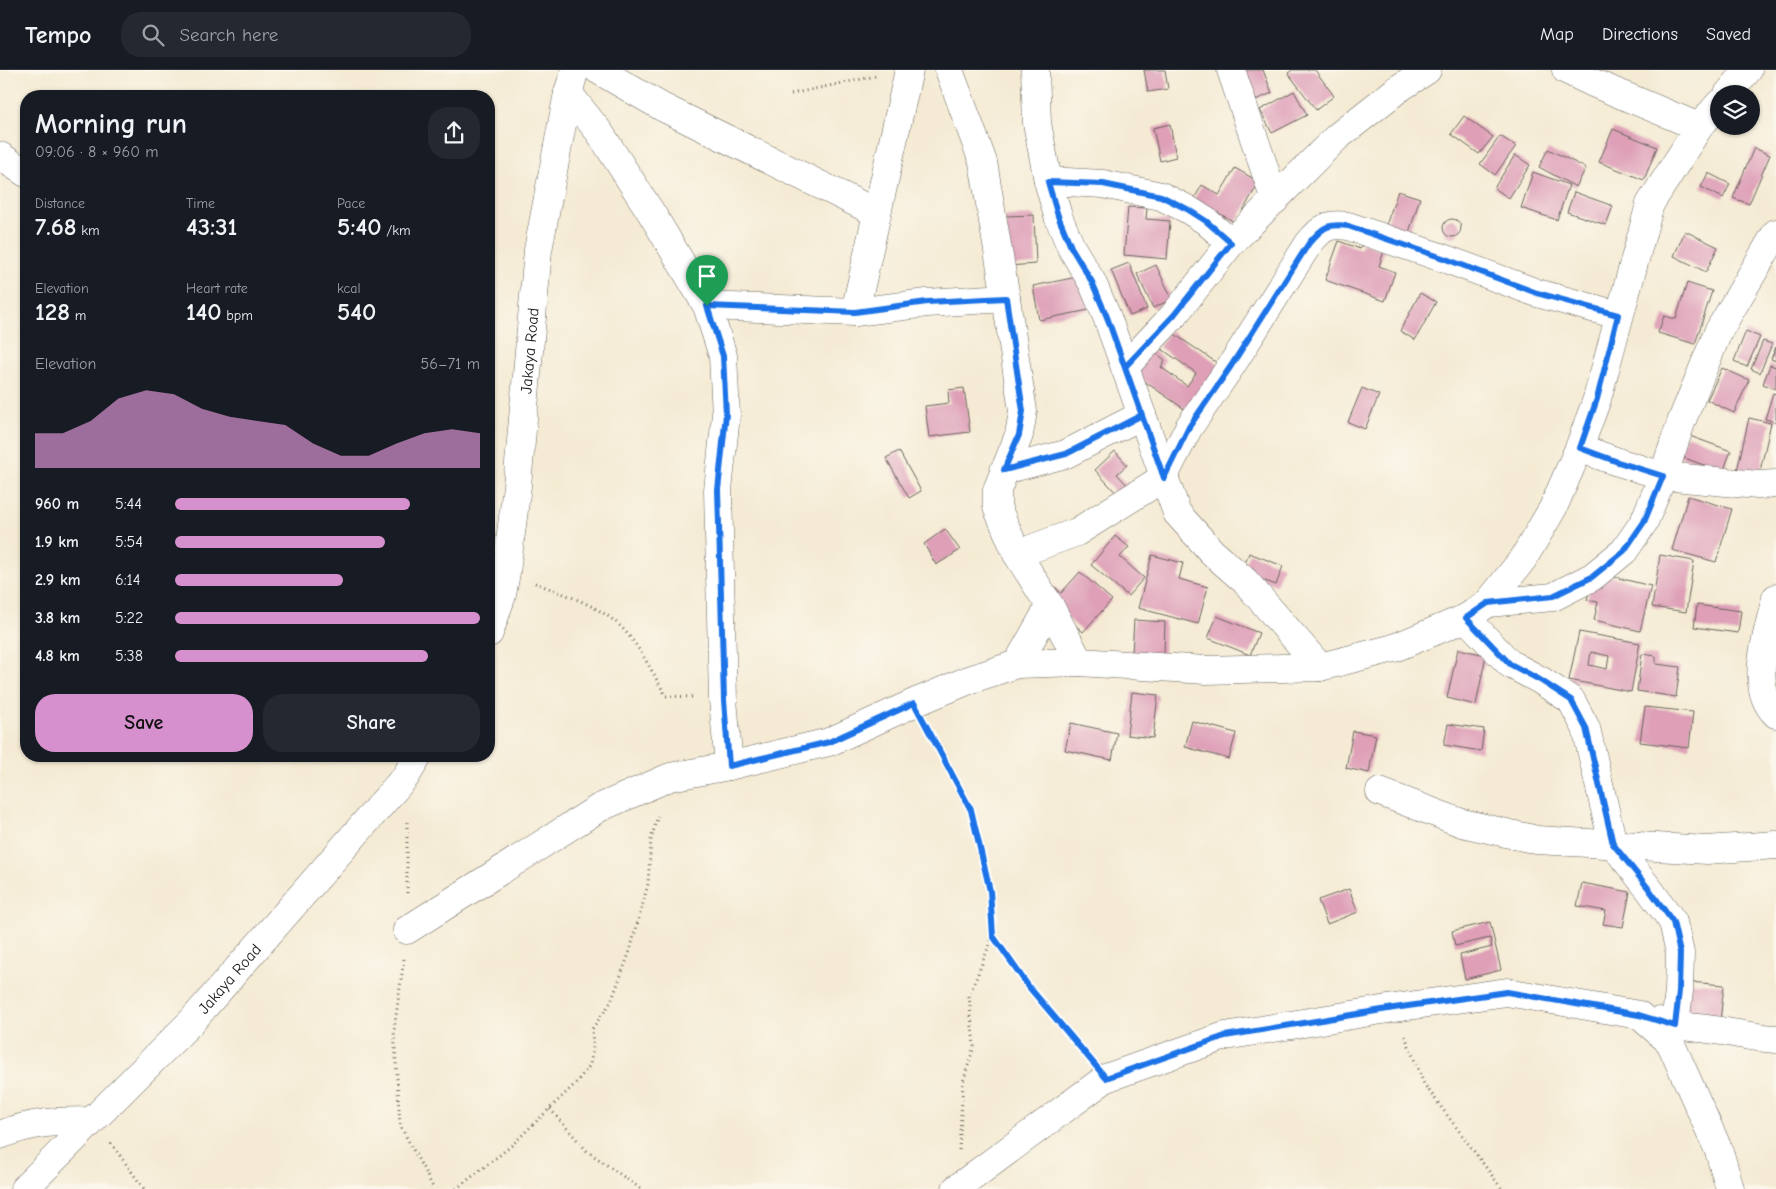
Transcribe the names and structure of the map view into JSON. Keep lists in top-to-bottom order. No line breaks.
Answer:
{"streets":{"street":["Jakaya Road"]},"page":{"header":"Tempo","search":"Search here","nav":["Map","Directions","Saved"],"heading":["Morning run","09:06 · 8 × 960 m"],"stats":[["Distance","7.68 km"],["Time","43:31"],["Pace","5:40 /km"],["Elevation","128 m"],["Heart rate","140 bpm"],["kcal","540"]],"chart":["Elevation","56–71 m"],"list":[{"name":"960 m","note":"5:44"},{"name":"1.9 km","note":"5:54"},{"name":"2.9 km","note":"6:14"},{"name":"3.8 km","note":"5:22"},{"name":"4.8 km","note":"5:38"}],"buttons":["Save","Share"]}}
